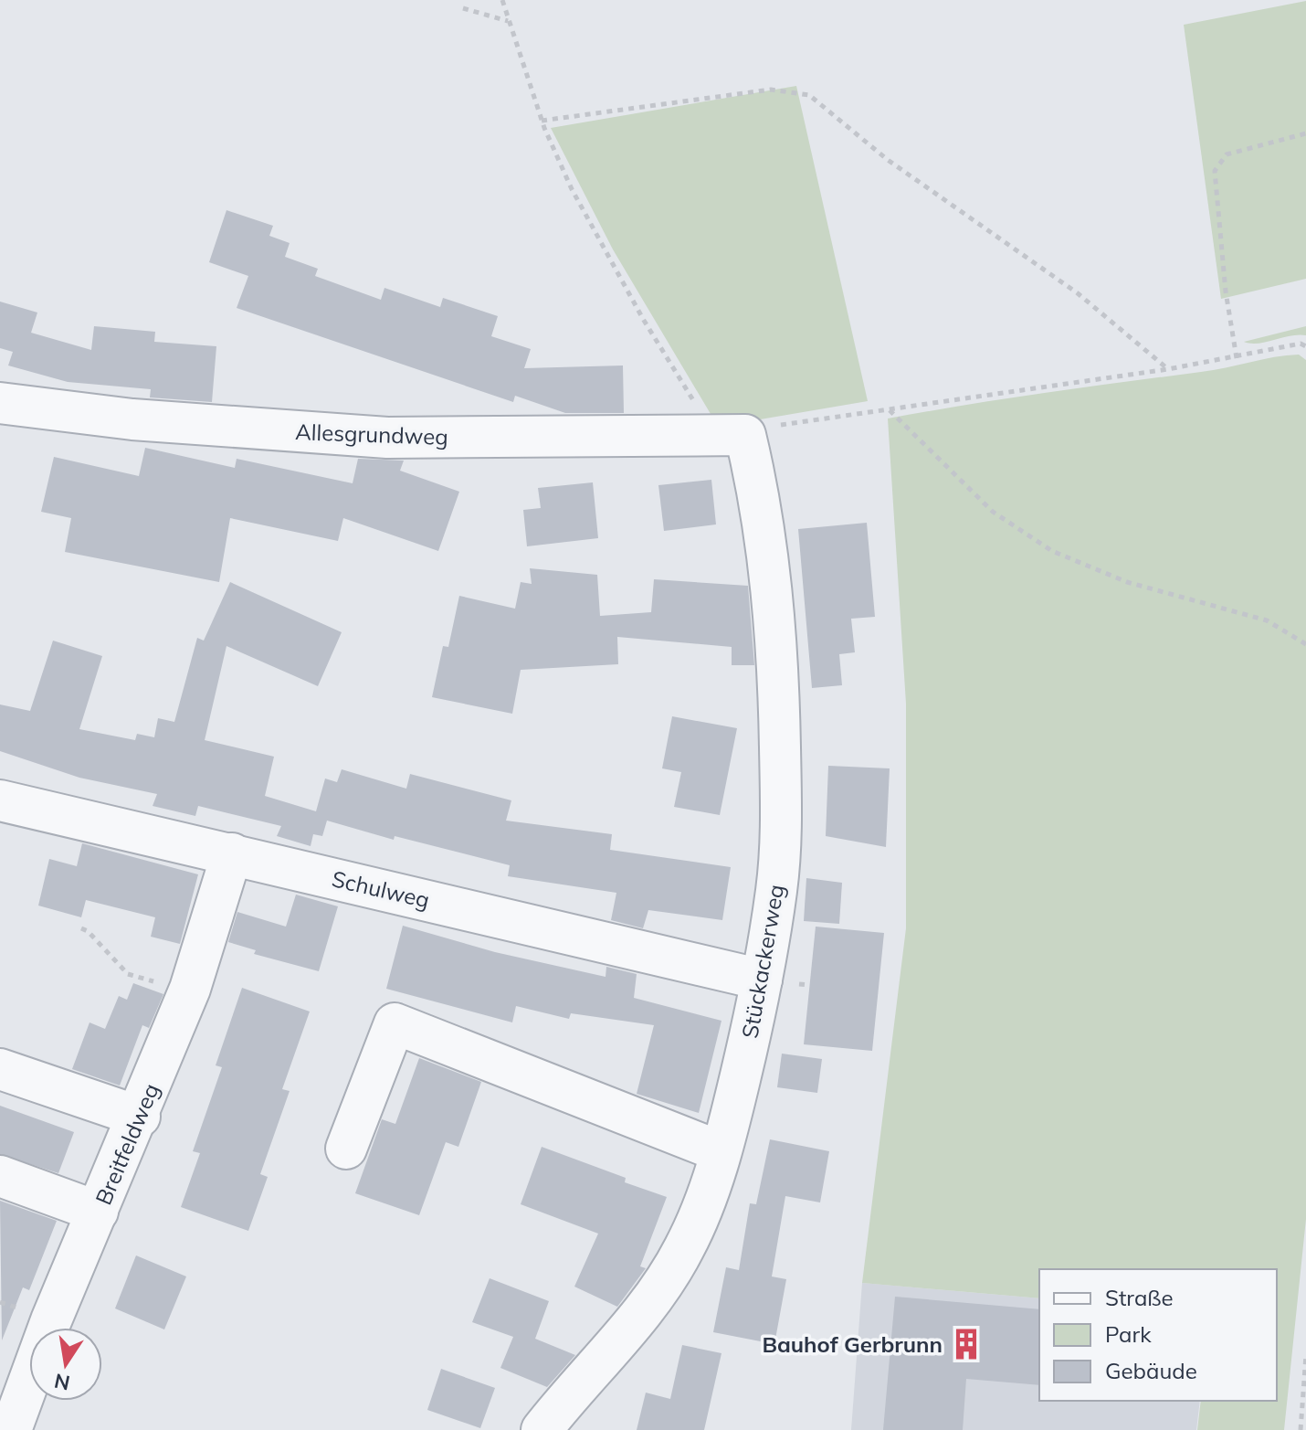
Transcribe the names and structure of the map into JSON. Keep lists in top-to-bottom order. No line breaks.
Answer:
{"streets":{"street":["Allesgrundweg","Schulweg","Stückackerweg","Breitfeldweg"]},"crossings":[["Allesgrundweg","Stückackerweg"],["Schulweg","Stückackerweg"],["Schulweg","Breitfeldweg"]],"places":{"building":["Bauhof Gerbrunn"]},"legend":["Straße","Park","Gebäude"],"north":"bottom"}
